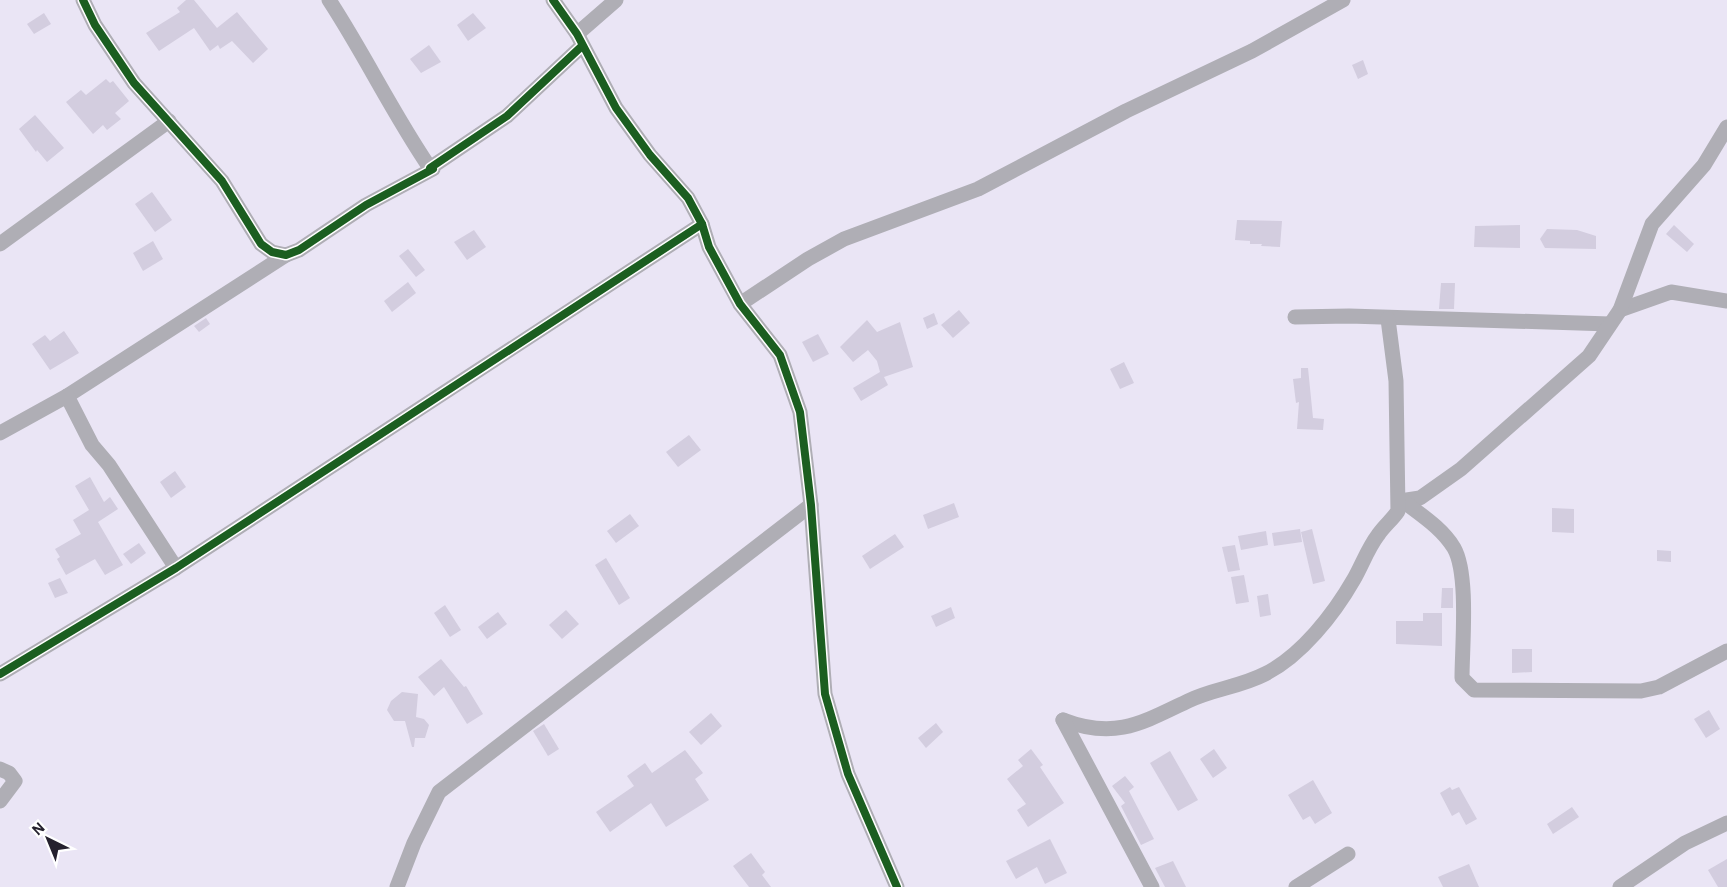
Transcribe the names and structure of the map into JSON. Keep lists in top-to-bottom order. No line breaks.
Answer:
{"north":"top left"}
